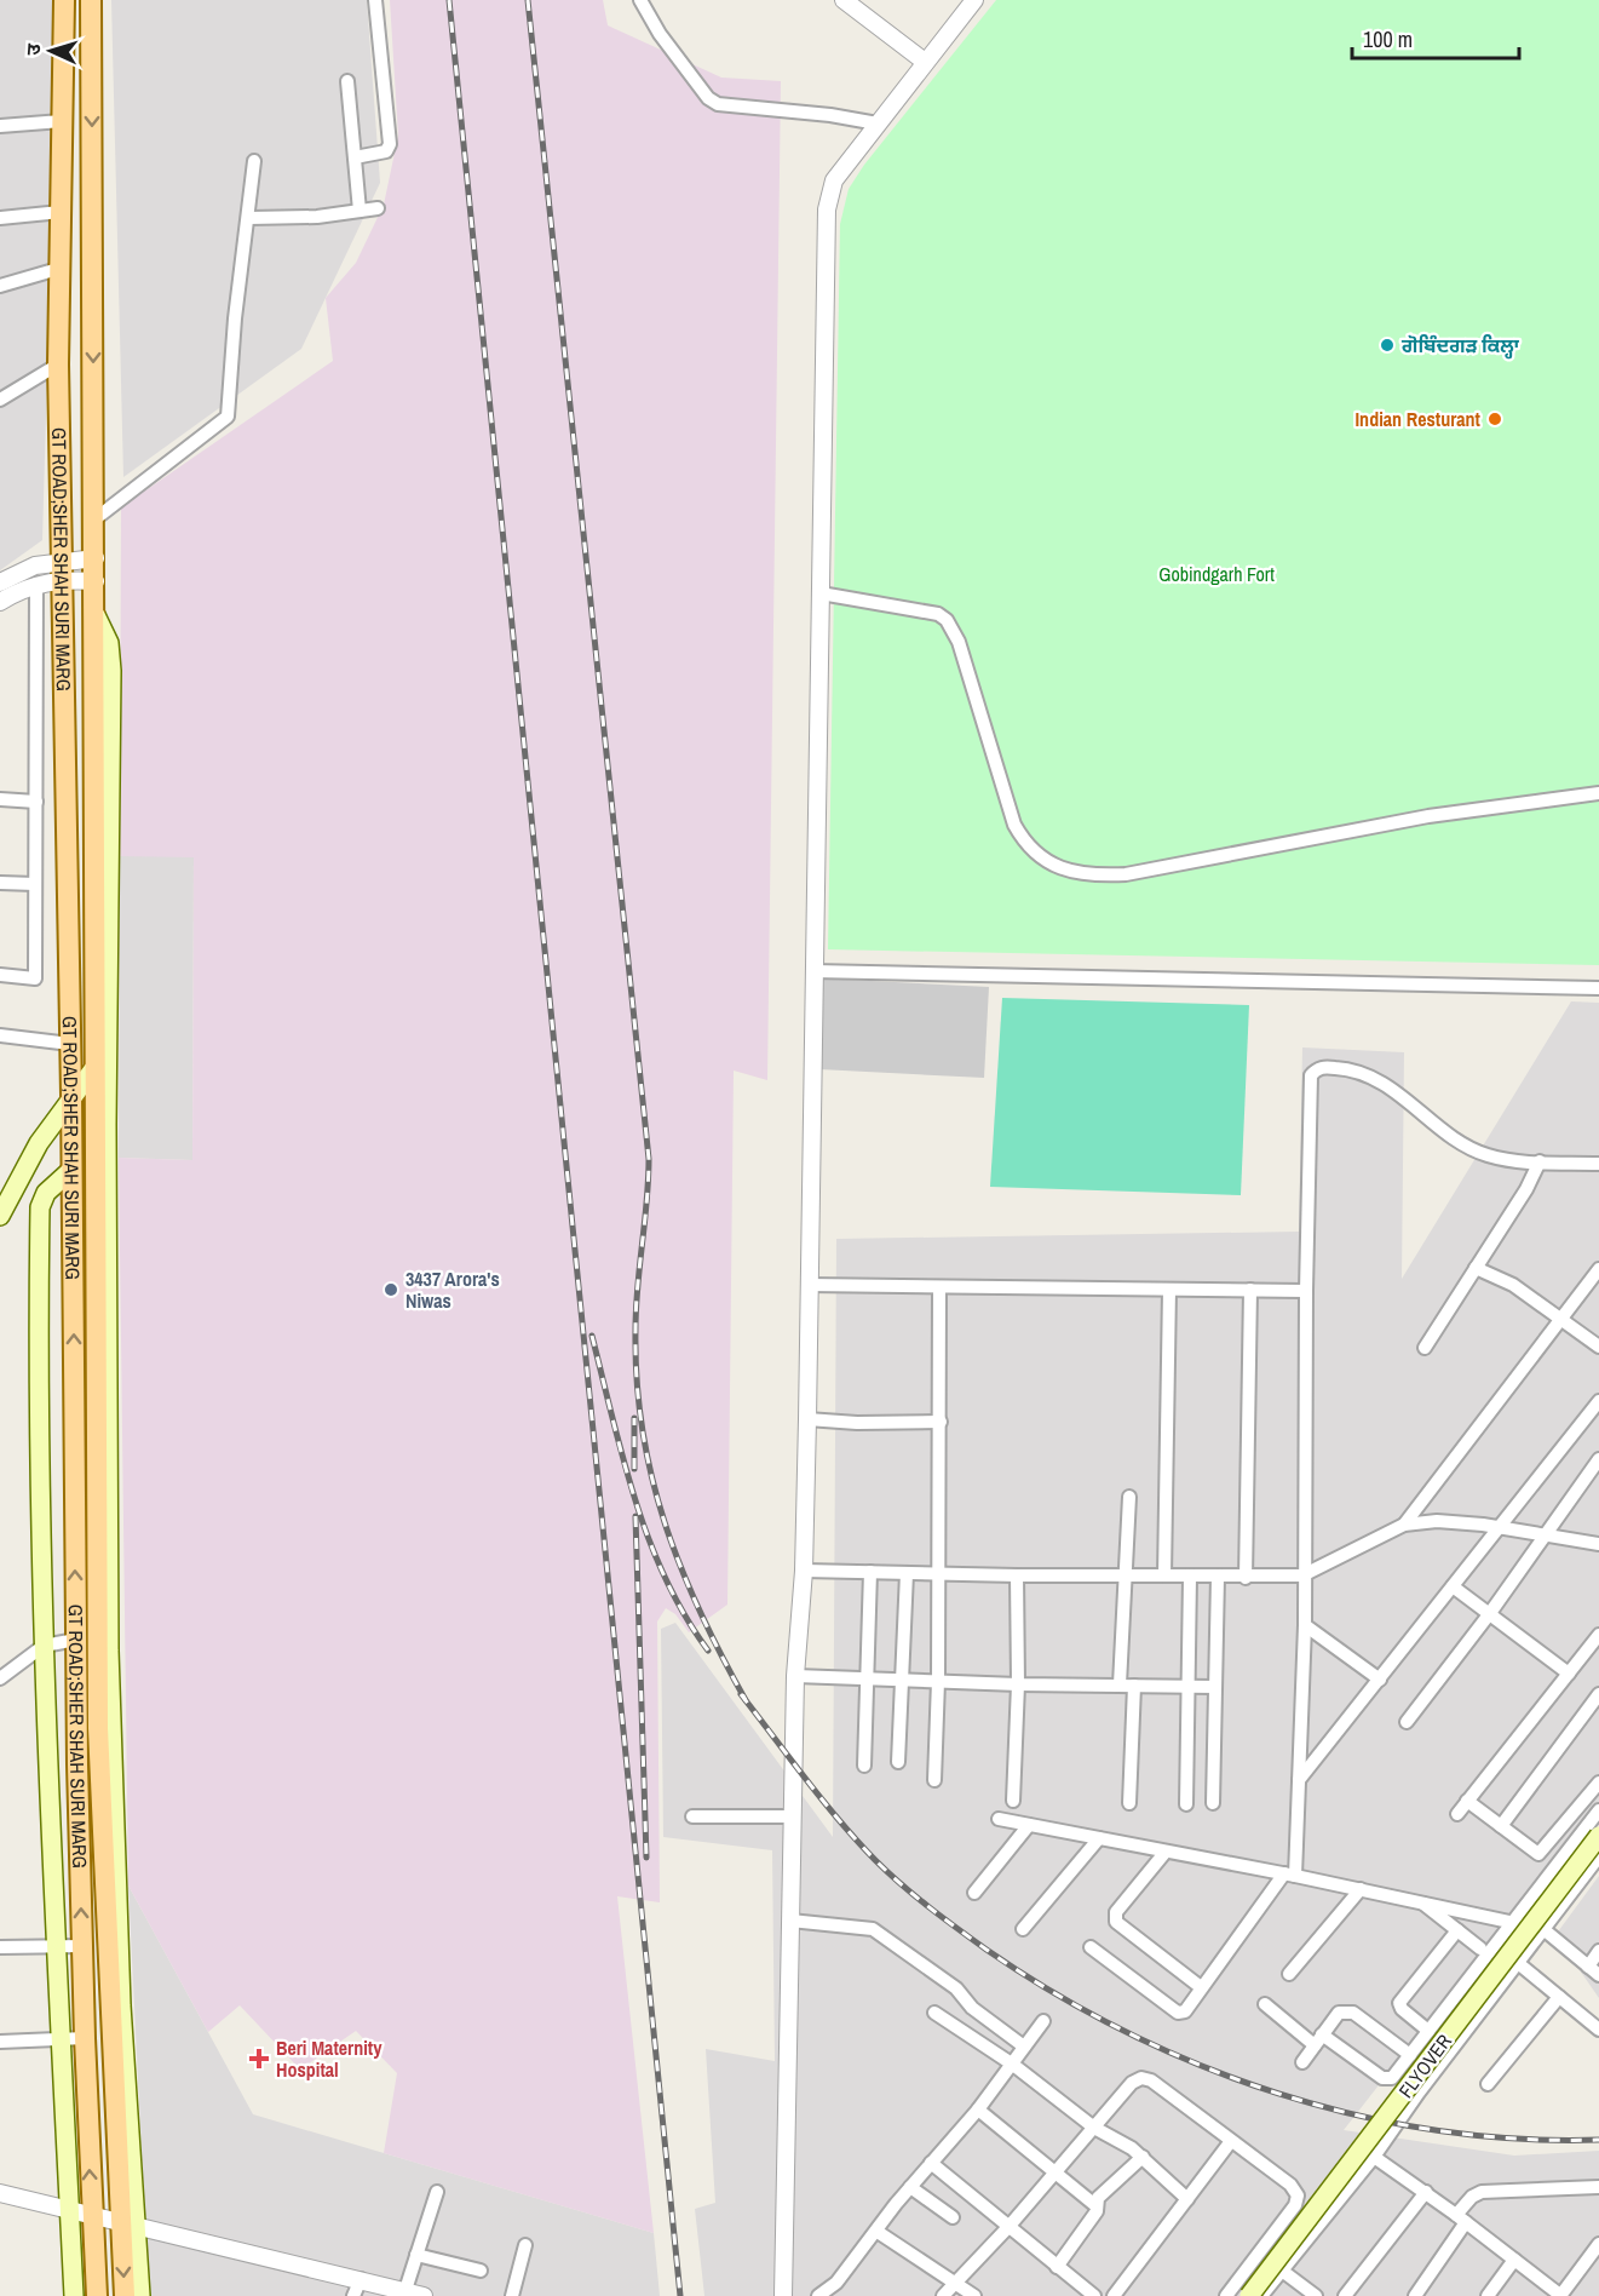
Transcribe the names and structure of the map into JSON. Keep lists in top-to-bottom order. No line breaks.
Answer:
{"streets":{"main road":["GT ROAD;SHER SHAH SURI MARG","FLYOVER"]},"parks":["Gobindgarh Fort"],"places":{"other":["ਗੋਬਿੰਦਗੜ ਕਿਲ੍ਹਾ","Indian Resturant","3437 Arora's Niwas"],"health":["Beri Maternity Hospital"]},"scale_bar":"100 m","north":"left"}
